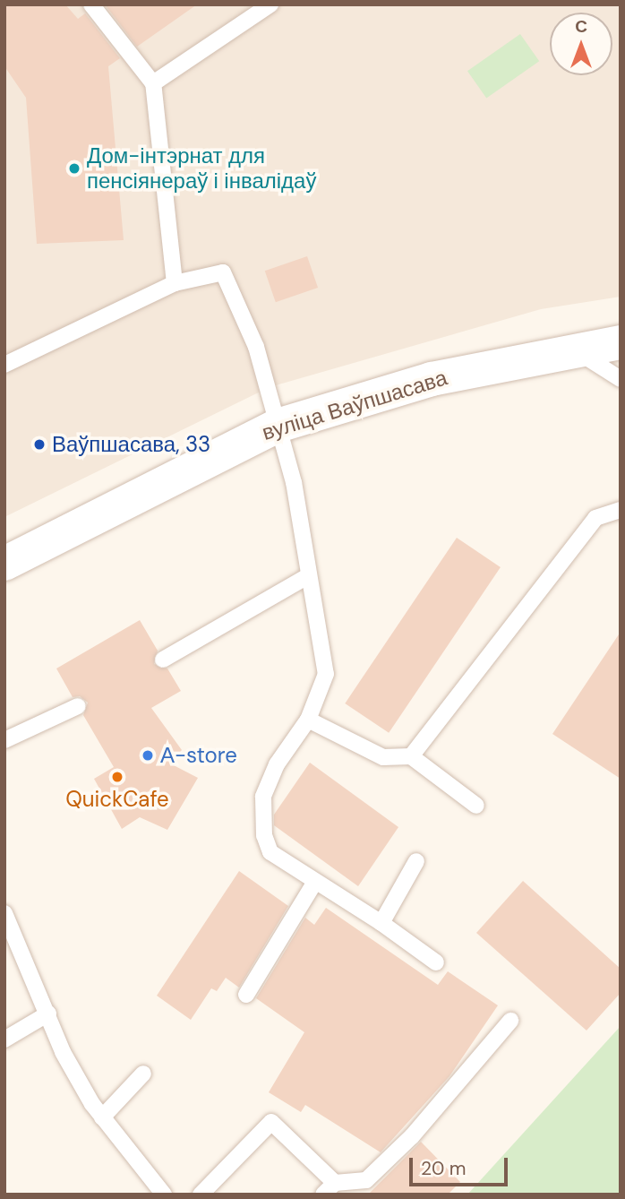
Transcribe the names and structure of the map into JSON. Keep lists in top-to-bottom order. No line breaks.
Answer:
{"streets":{"main road":["вуліца Ваўпшасава"]},"places":["Дом-інтэрнат для пенсіянераў і інвалідаў","Ваўпшасава, 33","А-store","QuickCafe"],"scale_bar":"20 m","north":"top"}
